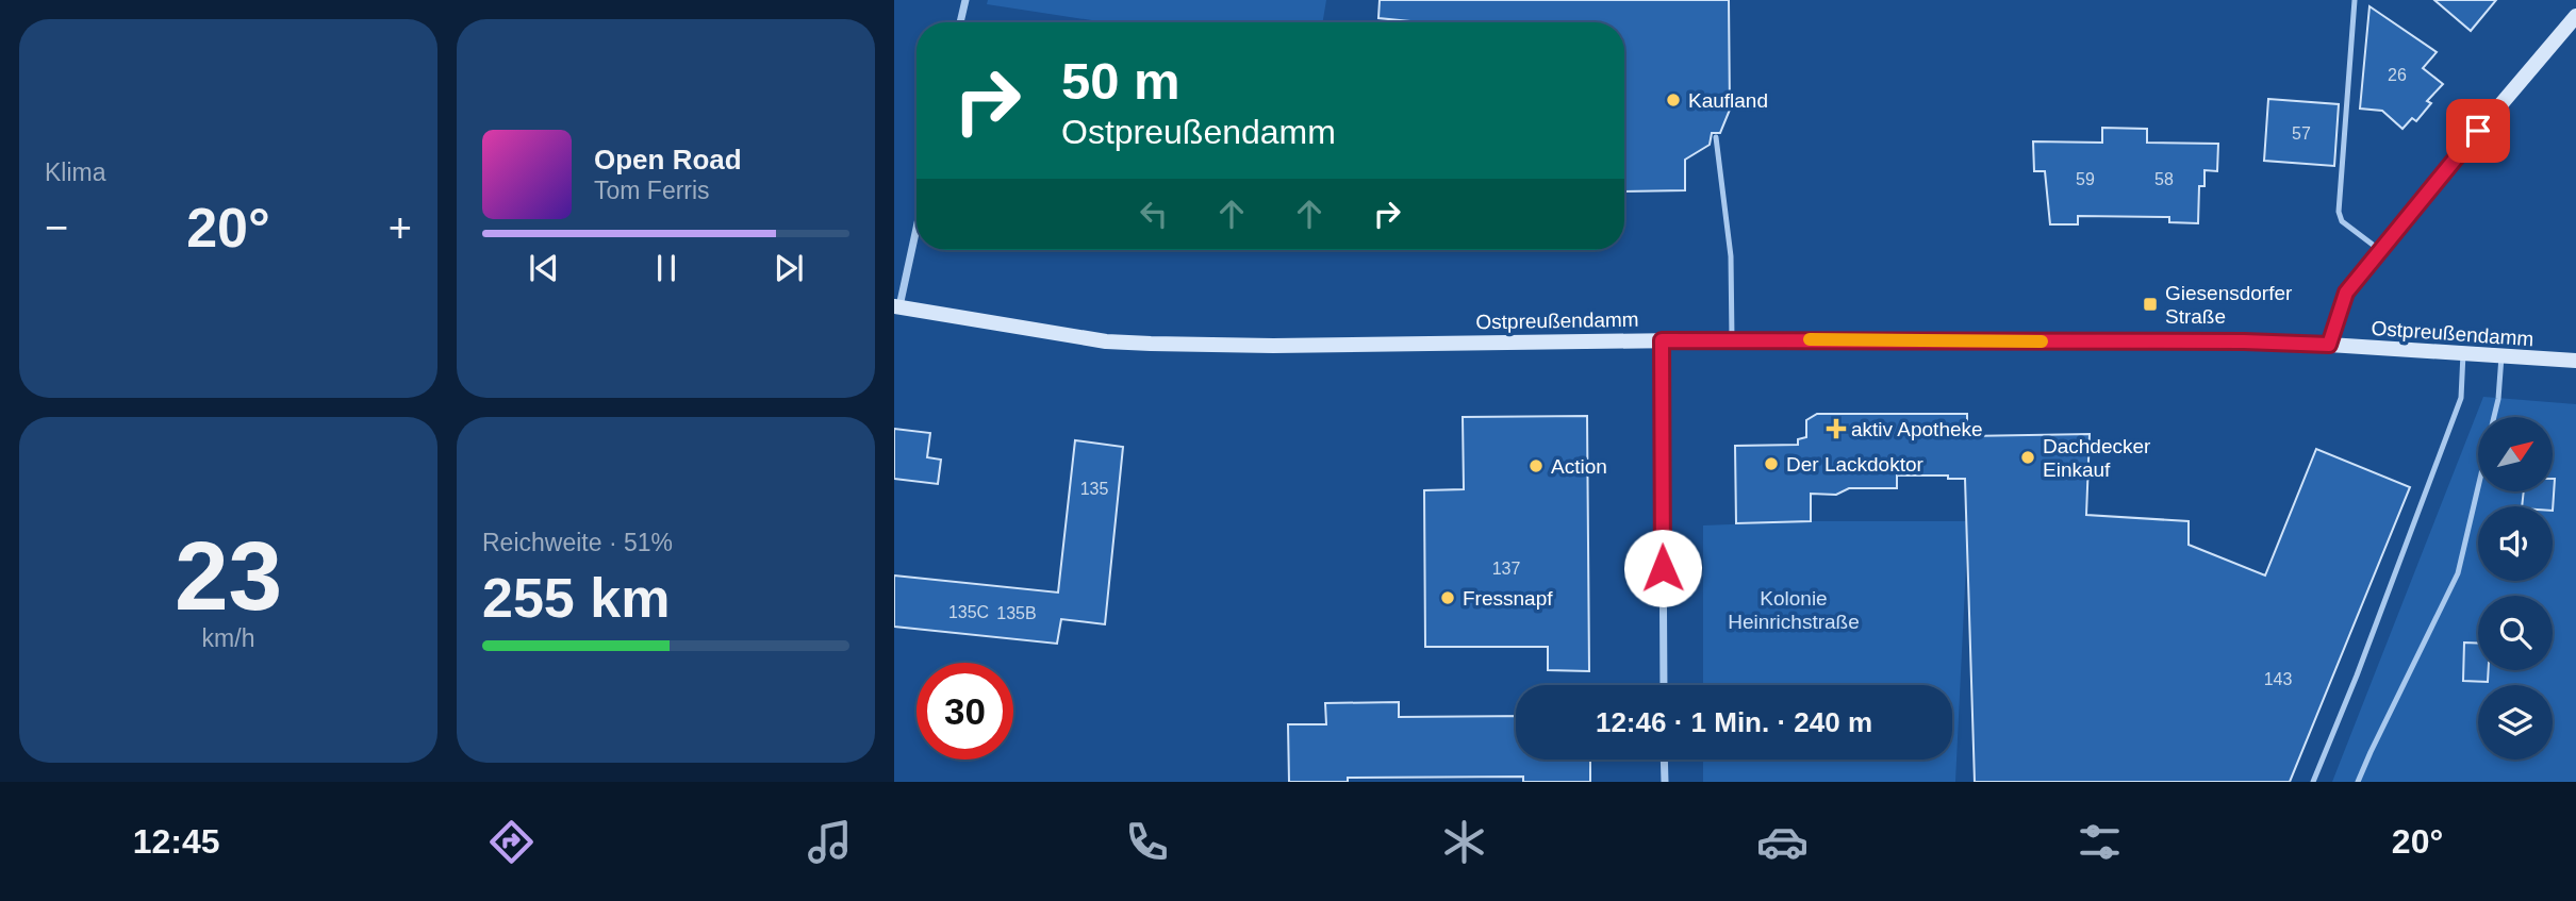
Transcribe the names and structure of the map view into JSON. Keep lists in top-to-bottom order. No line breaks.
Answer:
{"streets":{"main road":["Ostpreußendamm"]},"parks":["Kolonie Heinrichstraße"],"places":{"other":["Kaufland","Dachdecker Einkauf","Der Lackdoktor","Action","Fressnapf"],"transit":["Giesensdorfer Straße"],"health":["aktiv Apotheke"]},"house_numbers":["26","57","59","58","135","137","135C","135B","143"],"north":"top right","page":{"tile":["Klima",["23","km/h"],["Reichweite · 51%","255 km"]],"turn":["50 m","Ostpreußendamm"],"song":["Open Road","Tom Ferris"],"heat":["−","20°","+"],"limit":"30","trip":"12:46 · 1 Min. · 240 m","tabs":["12:45","20°"]}}
